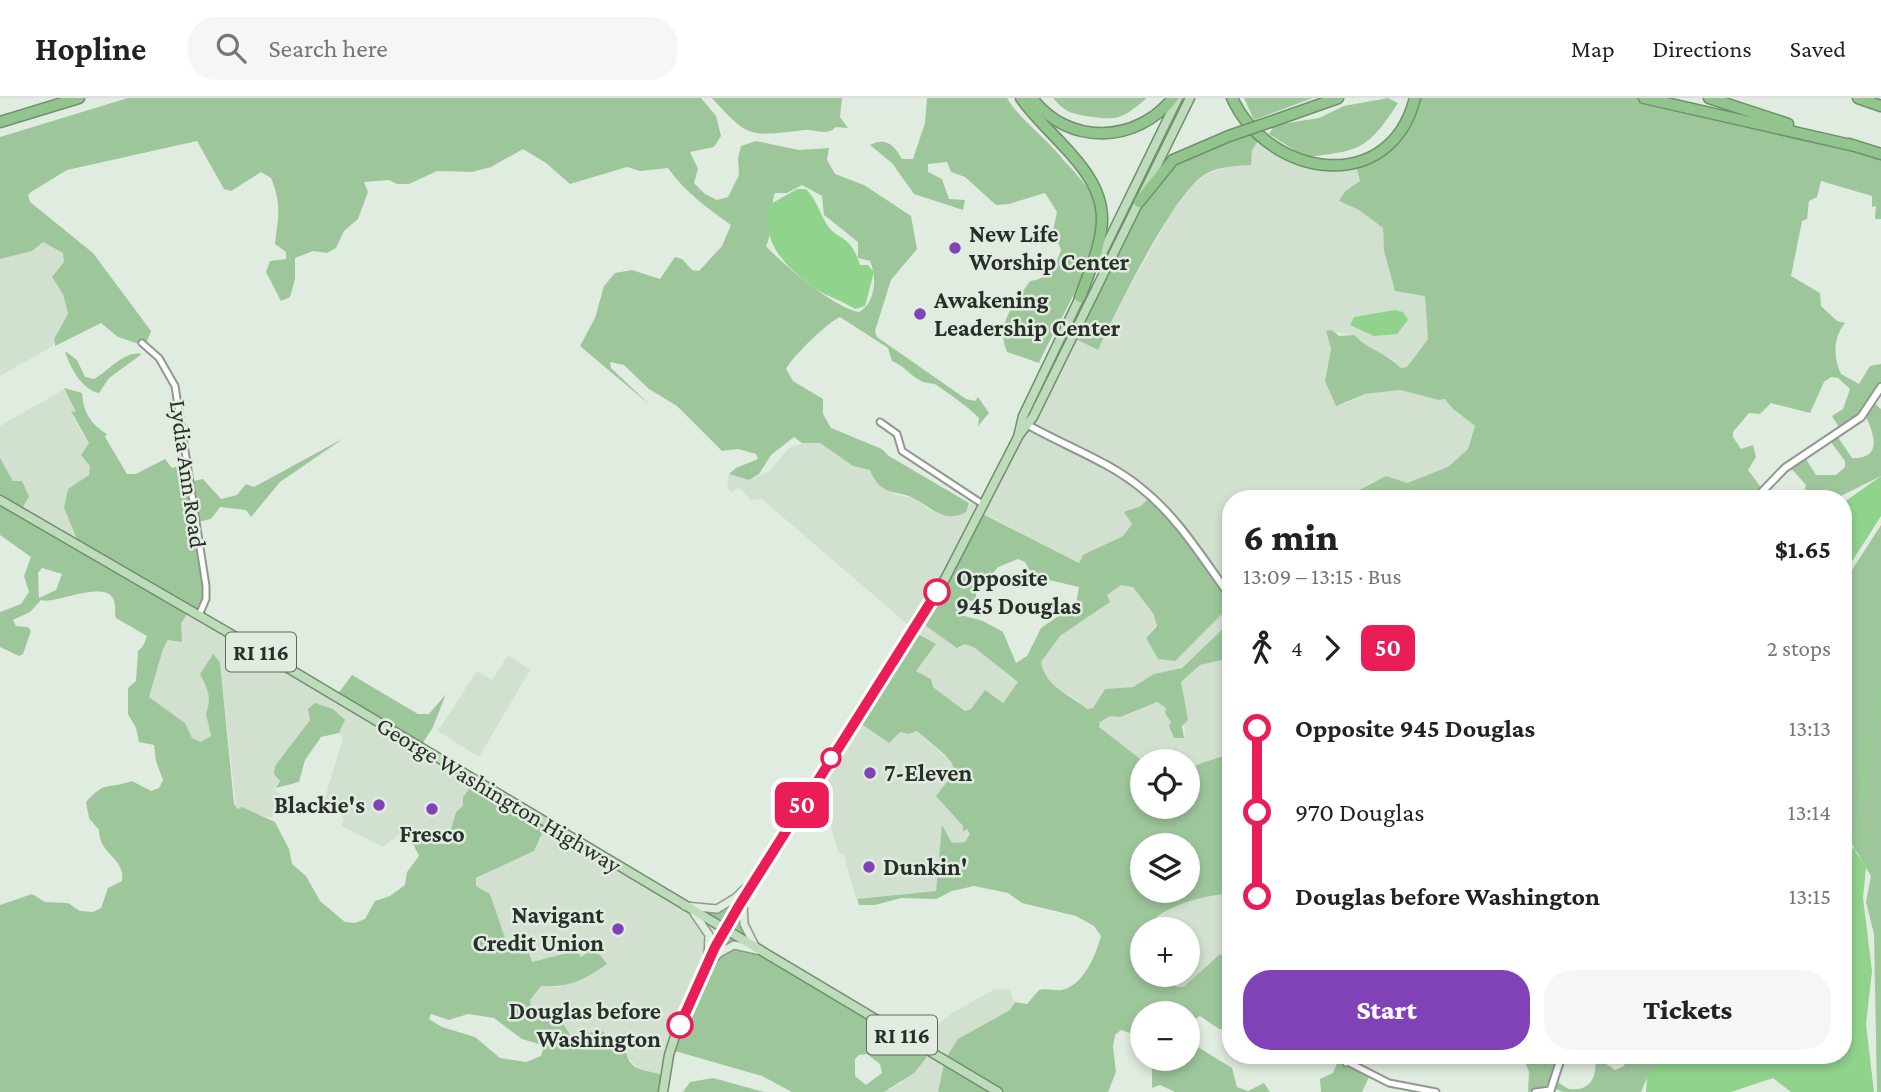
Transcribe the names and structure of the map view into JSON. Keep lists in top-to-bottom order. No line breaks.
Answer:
{"streets":{"main road":["RI 116","George Washington Highway"],"street":["Lydia Ann Road"]},"crossings":[["Lydia Ann Road","George Washington Highway"]],"places":["New Life Worship Center","Awakening Leadership Center","Opposite 945 Douglas","7-Eleven","Blackie's","Fresco","Dunkin'","Navigant Credit Union","Douglas before Washington"],"lines":["bus line 50"],"page":{"header":"Hopline","search":"Search here","nav":["Map","Directions","Saved"],"on_map":"50","heading":["6 min","13:09 – 13:15 · Bus","$1.65"],"legs":["4","50","2 stops"],"list":[{"name":"Opposite 945 Douglas","value":"13:13"},{"name":"970 Douglas","value":"13:14"},{"name":"Douglas before Washington","value":"13:15"}],"map_buttons":["+","−"],"buttons":["Start","Tickets"]}}
